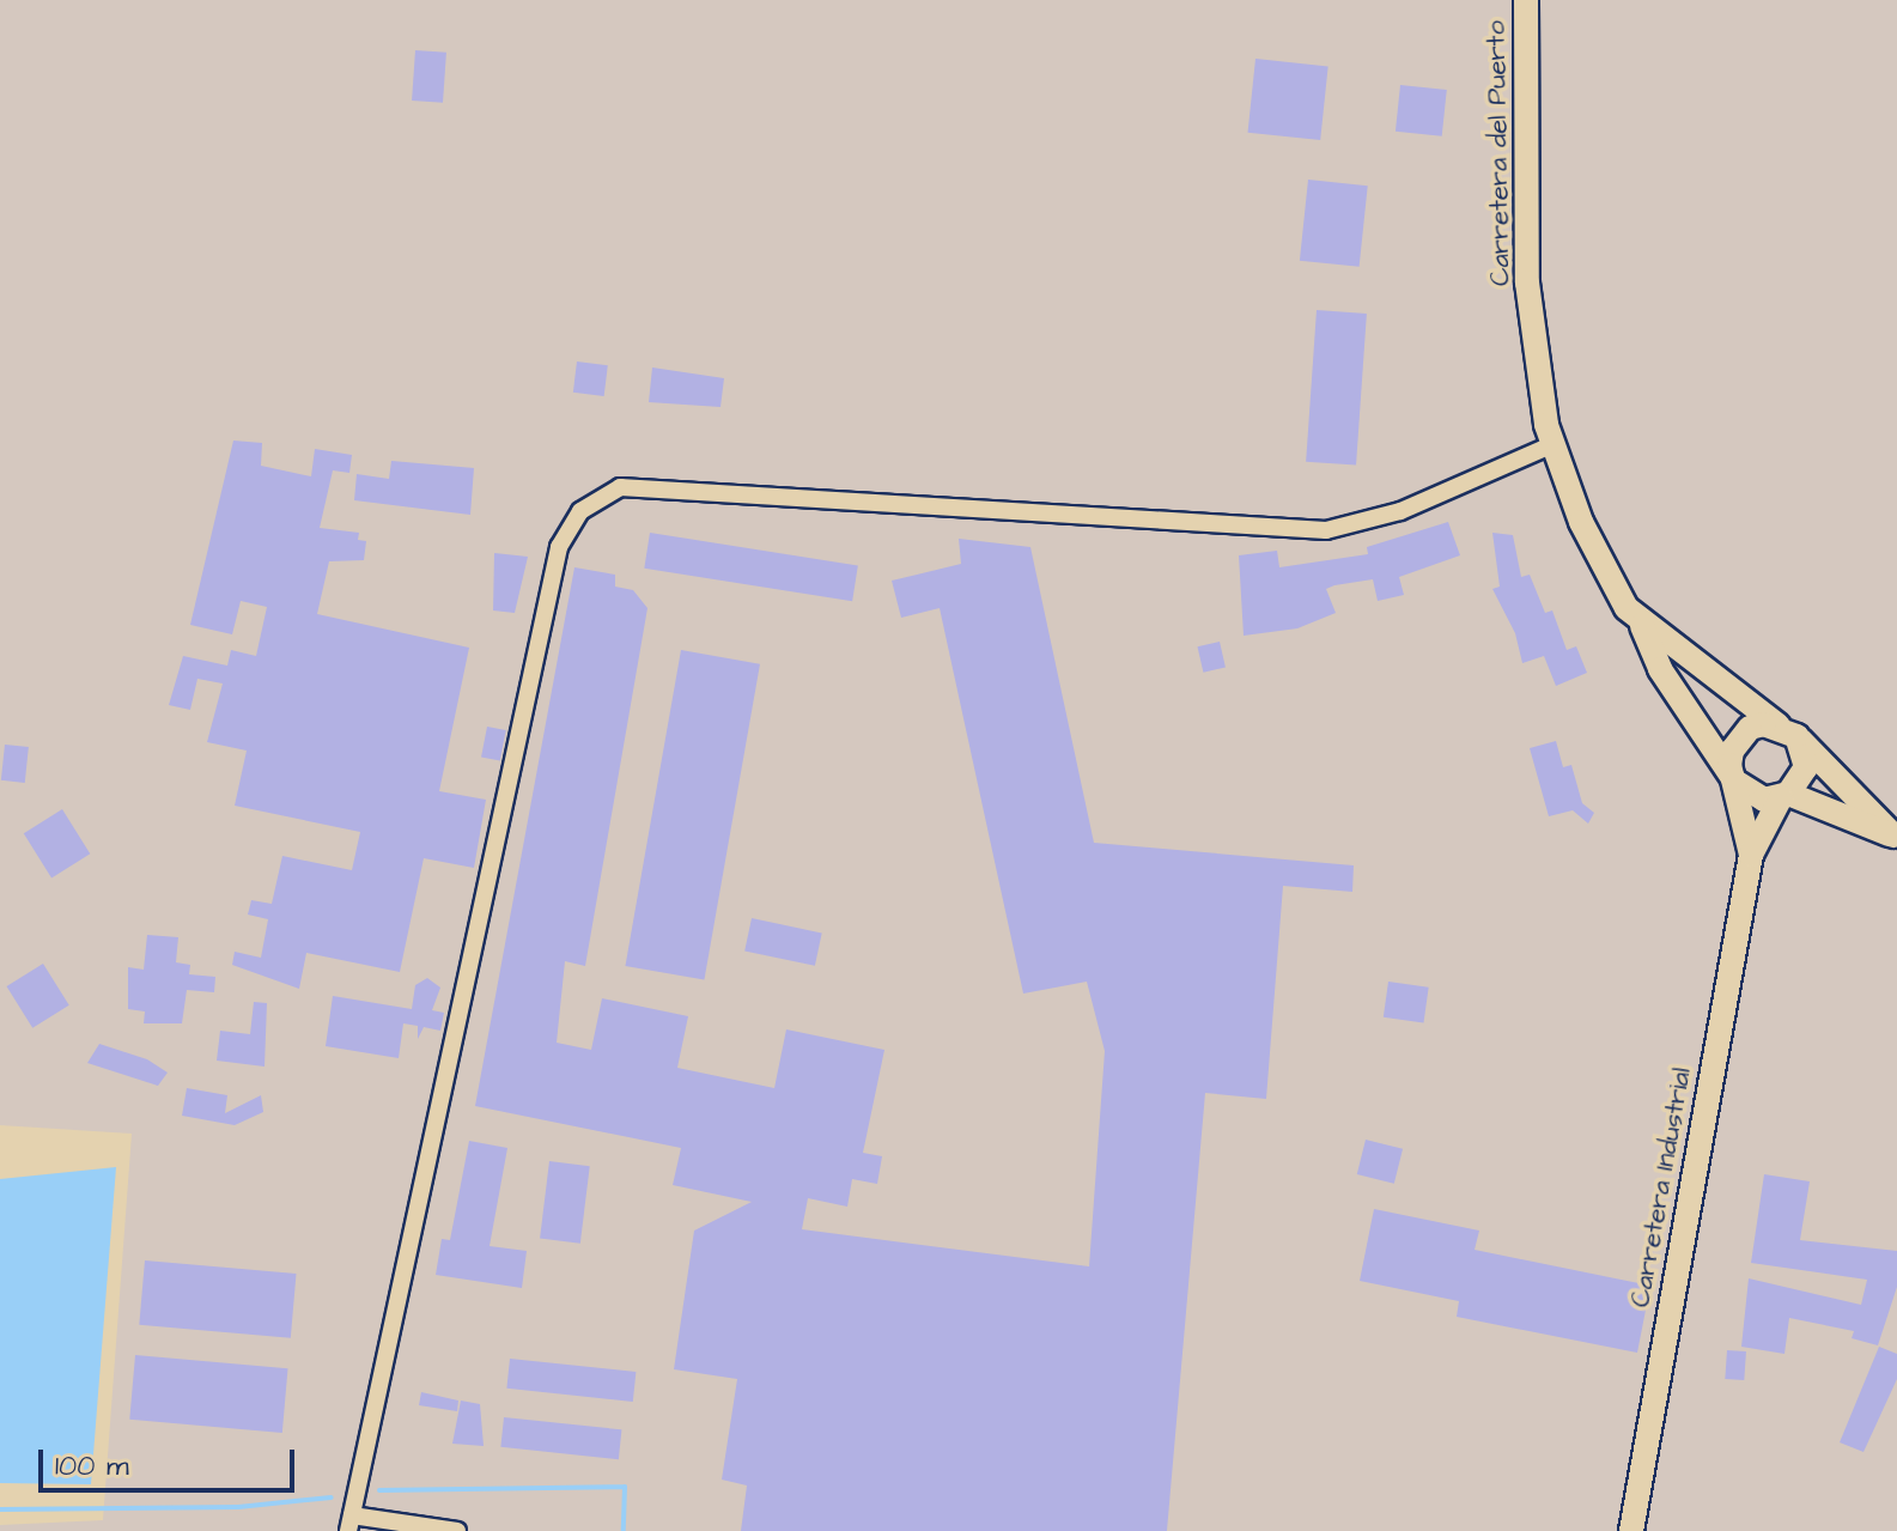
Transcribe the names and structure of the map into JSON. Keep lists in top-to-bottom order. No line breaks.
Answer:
{"streets":{"main road":["Carretera del Puerto","Carretera Industrial"]},"crossings":[["Carretera del Puerto","Carretera Industrial"]],"scale_bar":"100 m"}
